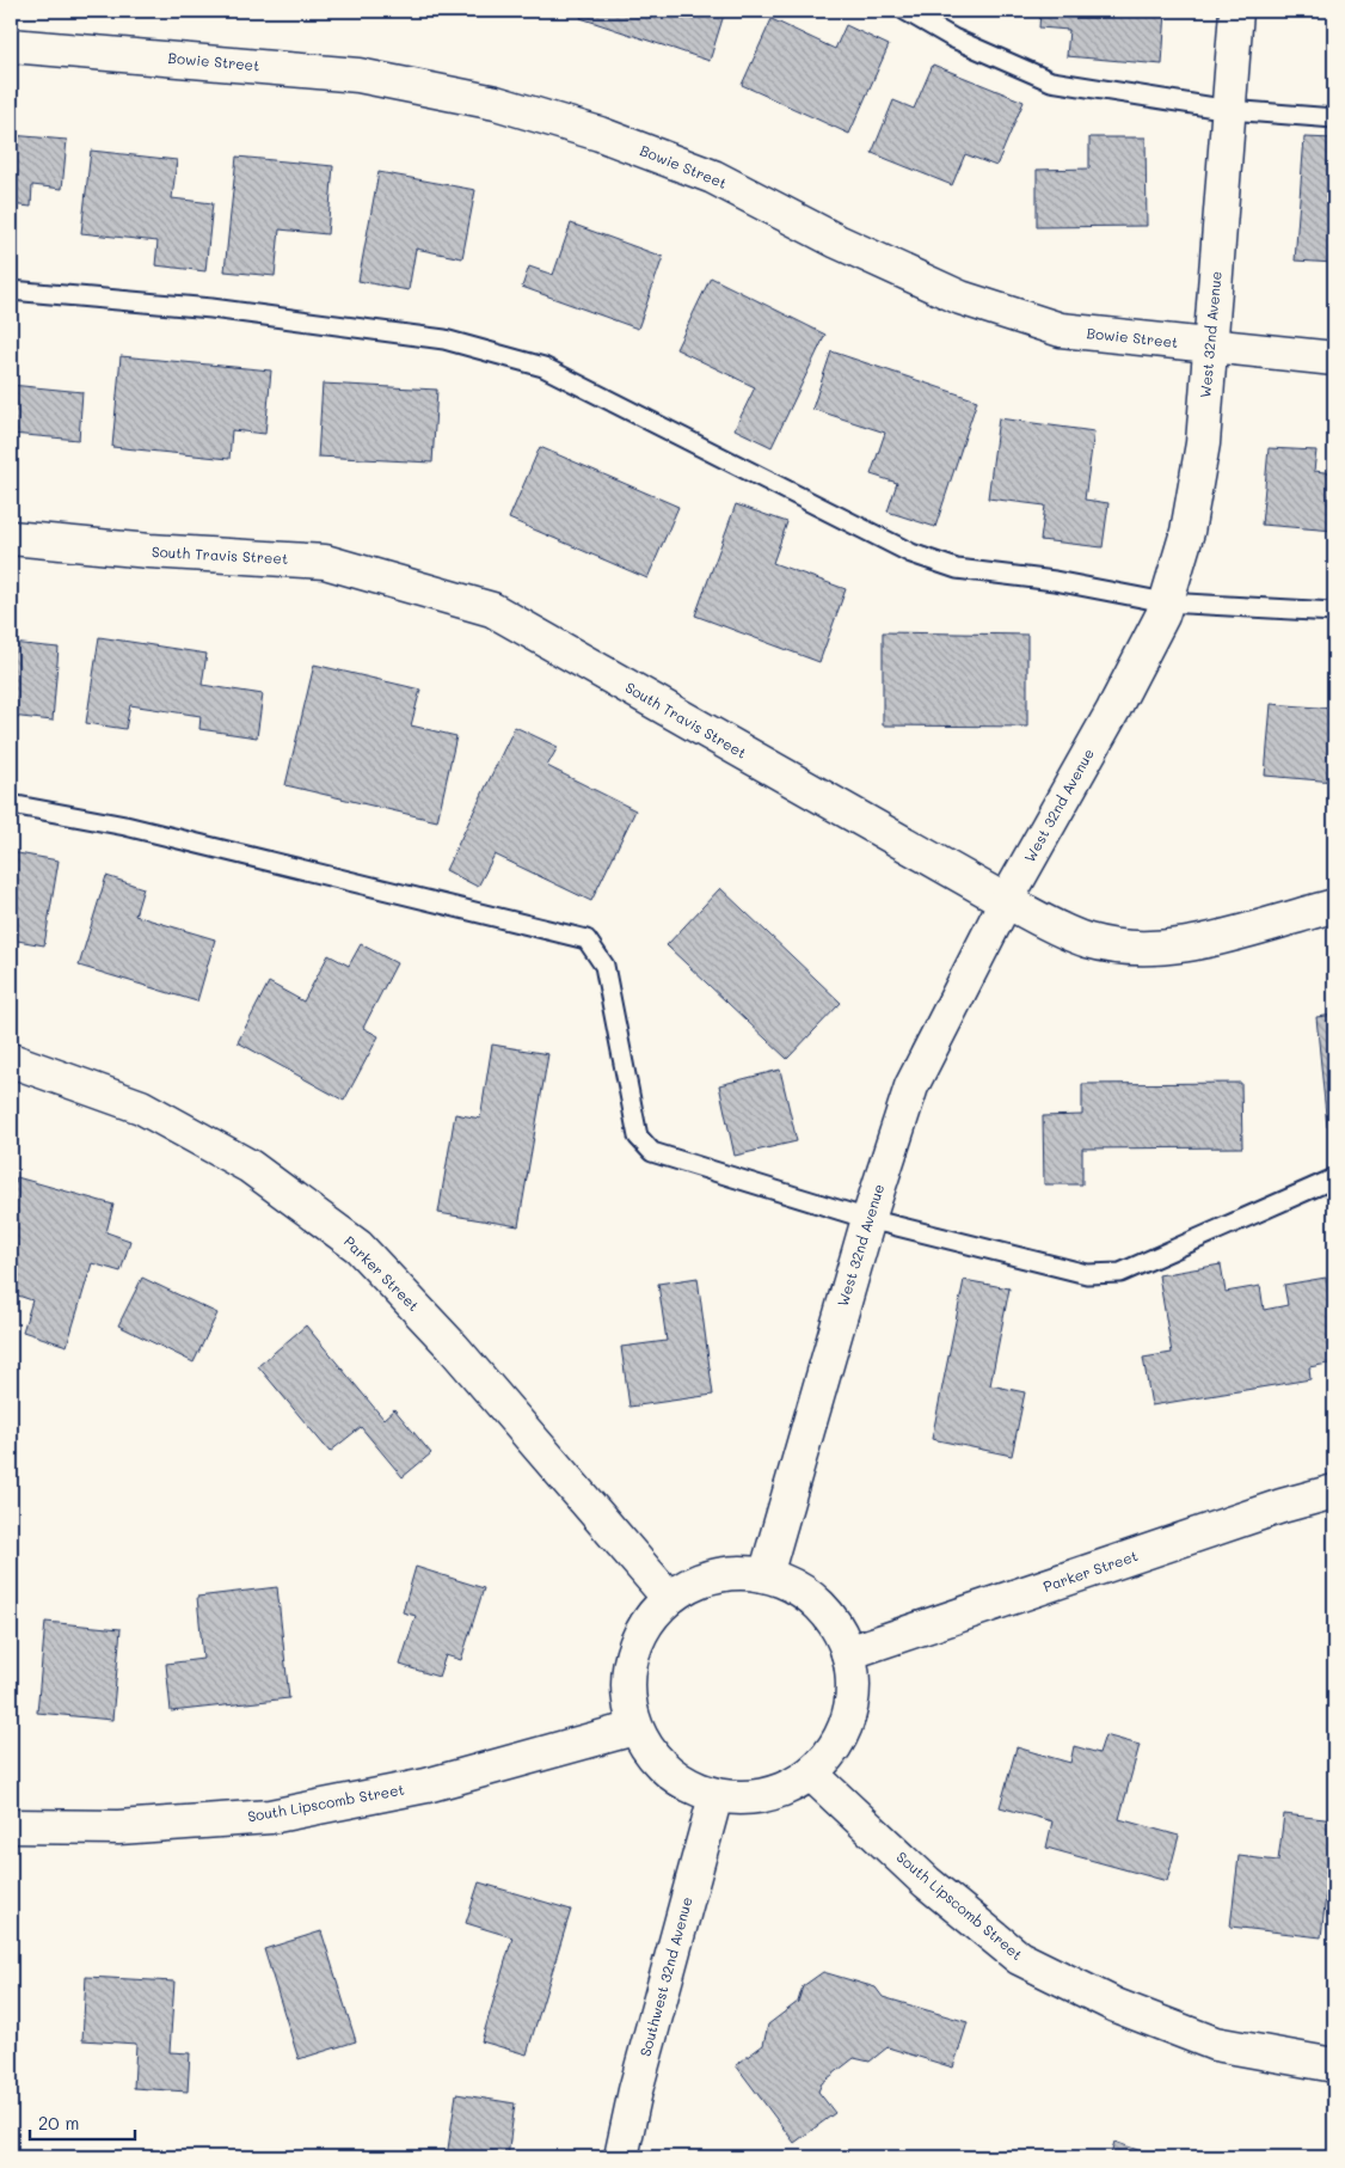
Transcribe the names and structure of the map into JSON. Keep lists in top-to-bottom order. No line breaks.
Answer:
{"streets":{"street":["Bowie Street","West 32nd Avenue","South Travis Street","Parker Street","South Lipscomb Street","Southwest 32nd Avenue"]},"crossings":[["Bowie Street","West 32nd Avenue"],["West 32nd Avenue","South Travis Street"]],"scale_bar":"20 m"}
